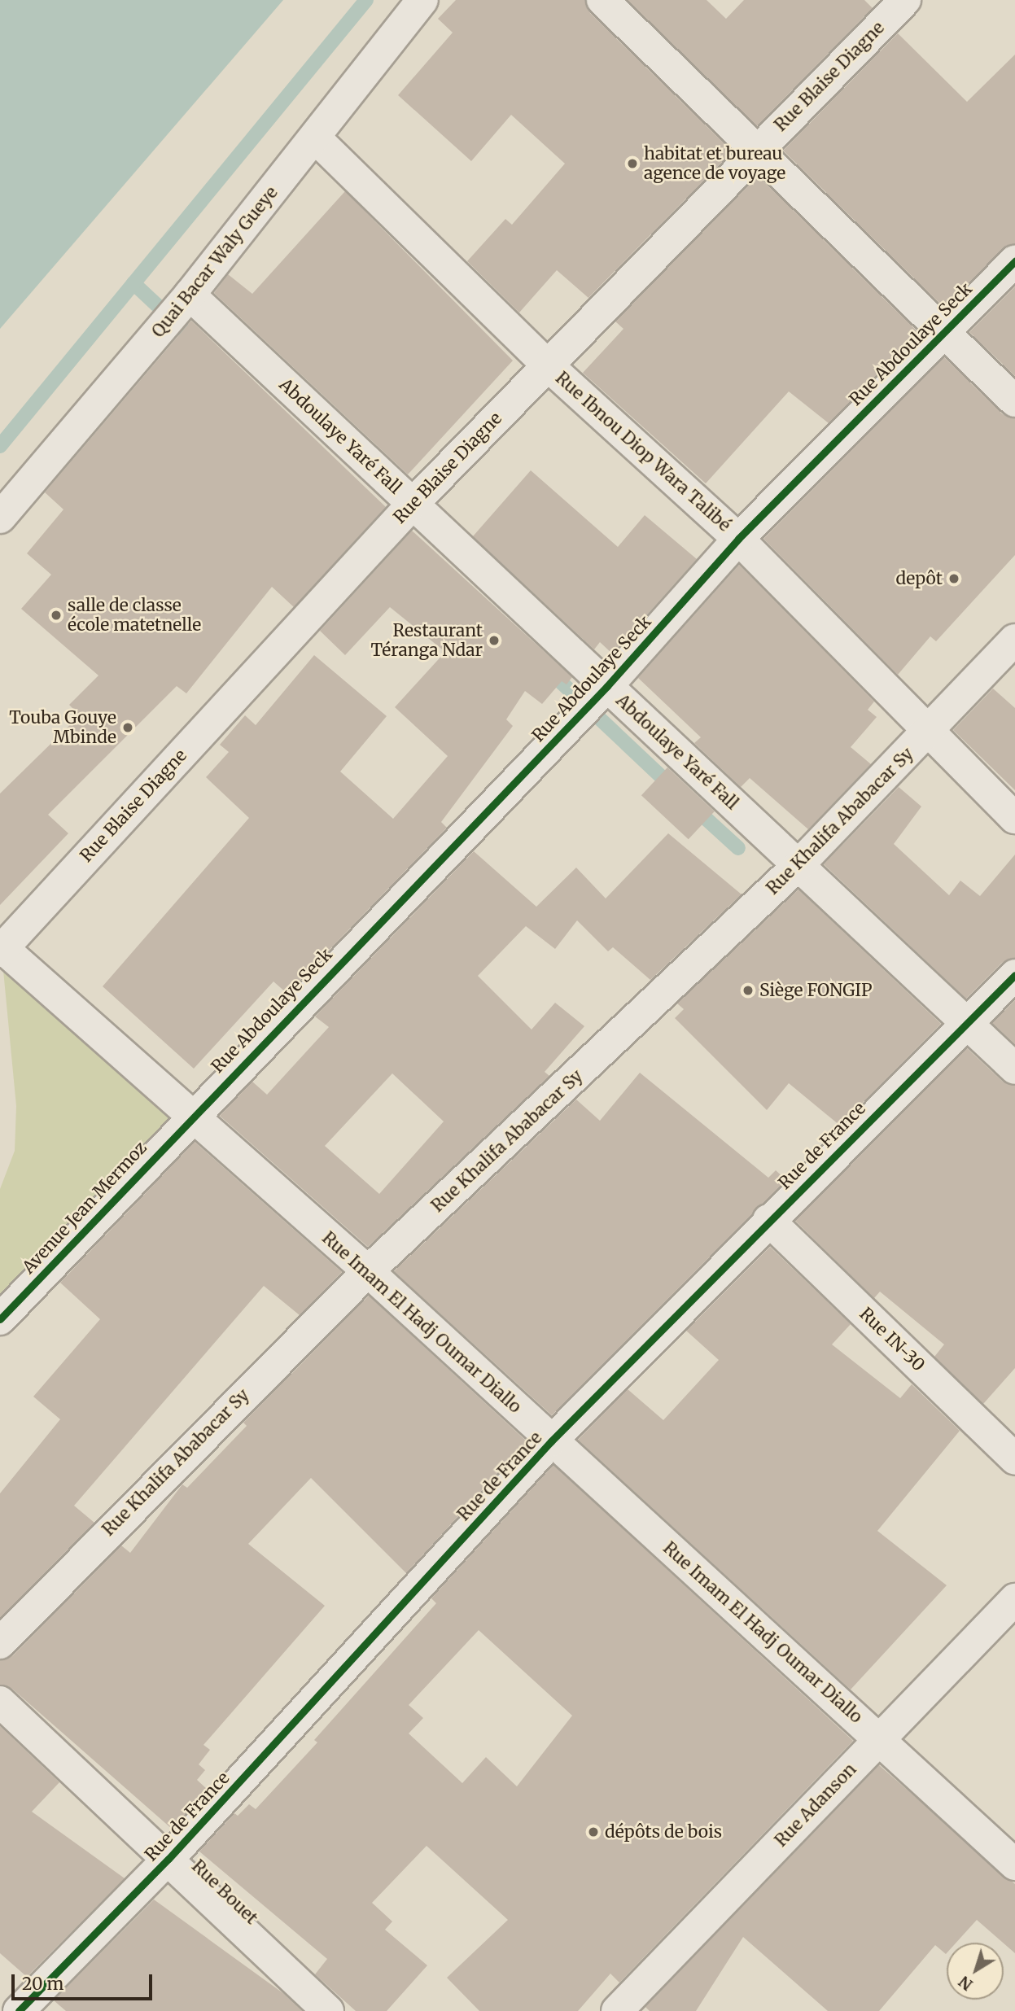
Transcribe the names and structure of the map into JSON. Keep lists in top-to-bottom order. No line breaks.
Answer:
{"streets":{"street":["Rue Blaise Diagne","Quai Bacar Waly Gueye","Rue Abdoulaye Seck","Abdoulaye Yaré Fall","Rue Ibnou Diop Wara Talibé","Rue Khalifa Ababacar Sy","Rue de France","Avenue Jean Mermoz","Rue Imam El Hadj Oumar Diallo","Rue IN-30","Rue Adanson","Rue Bouet"]},"crossings":[["Rue Blaise Diagne","Abdoulaye Yaré Fall"],["Rue Blaise Diagne","Rue Ibnou Diop Wara Talibé"],["Rue Blaise Diagne","Rue Imam El Hadj Oumar Diallo"],["Quai Bacar Waly Gueye","Abdoulaye Yaré Fall"],["Quai Bacar Waly Gueye","Rue Ibnou Diop Wara Talibé"],["Rue Abdoulaye Seck","Abdoulaye Yaré Fall"],["Rue Abdoulaye Seck","Rue Ibnou Diop Wara Talibé"],["Rue Abdoulaye Seck","Avenue Jean Mermoz"],["Rue Abdoulaye Seck","Rue Imam El Hadj Oumar Diallo"],["Abdoulaye Yaré Fall","Rue Khalifa Ababacar Sy"],["Abdoulaye Yaré Fall","Rue de France"],["Rue Ibnou Diop Wara Talibé","Rue Khalifa Ababacar Sy"],["Rue Khalifa Ababacar Sy","Rue Imam El Hadj Oumar Diallo"],["Rue de France","Rue Imam El Hadj Oumar Diallo"],["Rue de France","Rue IN-30"],["Rue de France","Rue Bouet"],["Avenue Jean Mermoz","Rue Imam El Hadj Oumar Diallo"],["Rue Imam El Hadj Oumar Diallo","Rue Adanson"]],"places":["habitat et bureau agence de voyage","depôt","salle de classe école matetnelle","Restaurant Téranga Ndar","Touba Gouye Mbinde","Siège FONGIP","dépôts de bois"],"scale_bar":"20 m","north":"bottom left"}
